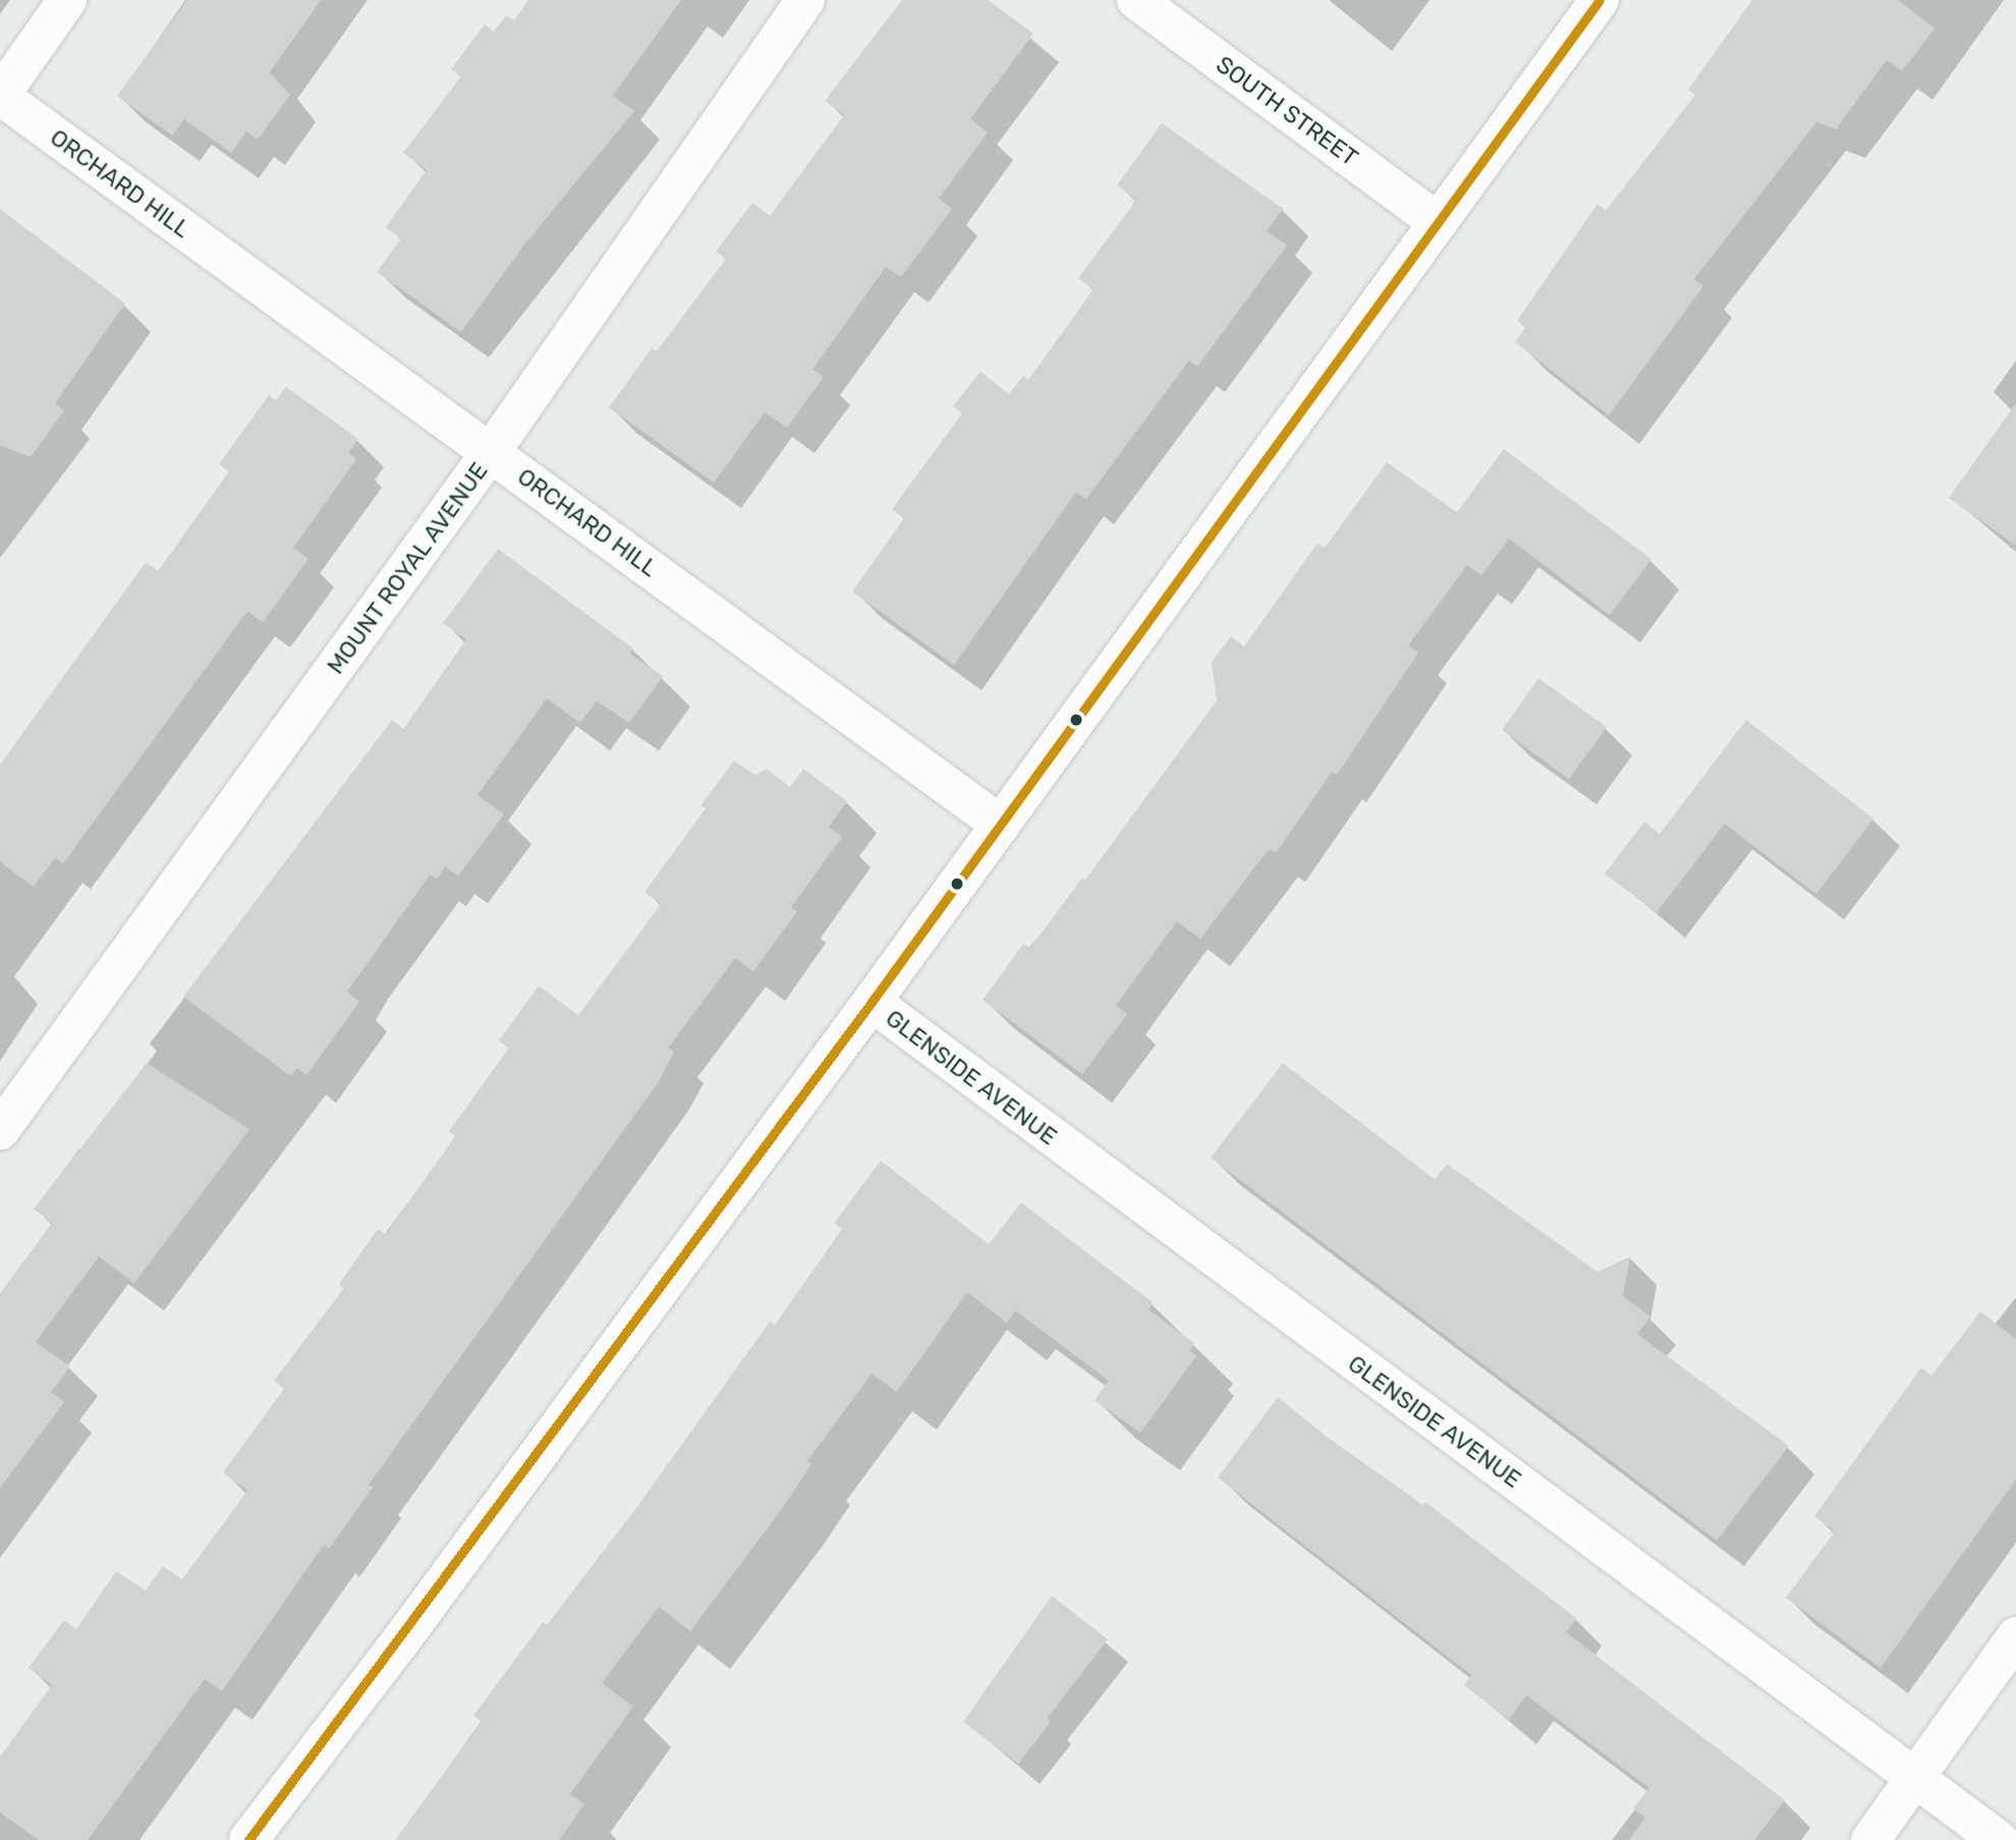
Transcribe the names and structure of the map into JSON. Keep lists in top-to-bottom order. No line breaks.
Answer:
{"streets":{"street":["SOUTH STREET","ORCHARD HILL","MOUNT ROYAL AVENUE","GLENSIDE AVENUE"]},"crossings":[["ORCHARD HILL","MOUNT ROYAL AVENUE"]]}
